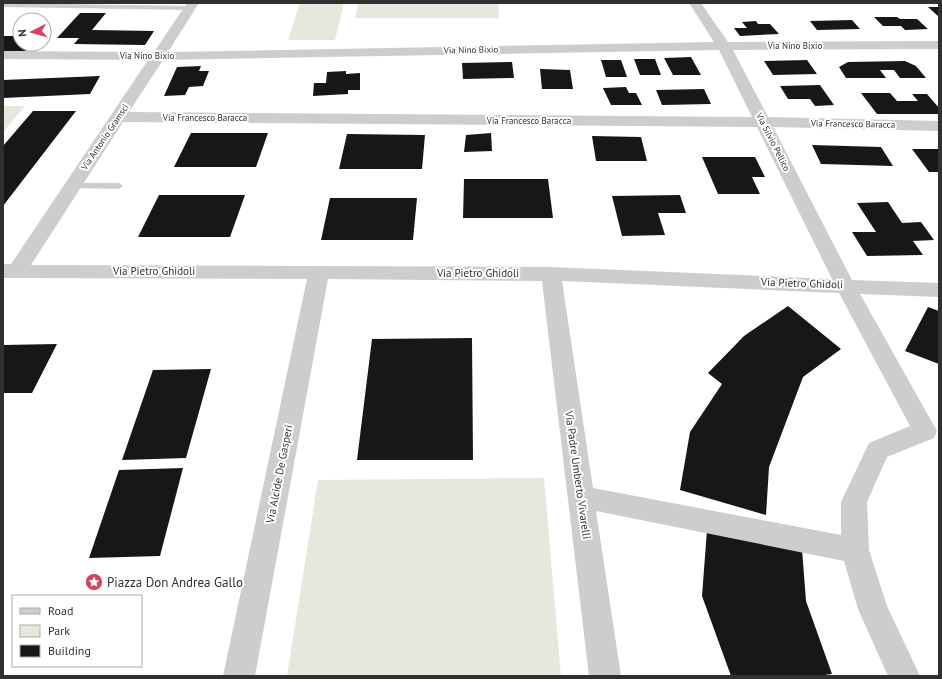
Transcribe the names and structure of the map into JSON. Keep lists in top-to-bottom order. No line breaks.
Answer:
{"streets":{"street":["Via Nino Bixio","Via Francesco Baracca","Via Antonio Gramsci","Via Silvio Pellico","Via Pietro Ghidoli","Via Alcide De Gasperi","Via Padre Umberto Vivarelli"]},"crossings":[["Via Nino Bixio","Via Antonio Gramsci"],["Via Nino Bixio","Via Silvio Pellico"],["Via Francesco Baracca","Via Antonio Gramsci"],["Via Francesco Baracca","Via Silvio Pellico"],["Via Antonio Gramsci","Via Pietro Ghidoli"],["Via Silvio Pellico","Via Pietro Ghidoli"],["Via Pietro Ghidoli","Via Alcide De Gasperi"],["Via Pietro Ghidoli","Via Padre Umberto Vivarelli"]],"places":{"place":["Piazza Don Andrea Gallo"]},"legend":["Road","Park","Building"],"north":"left"}
